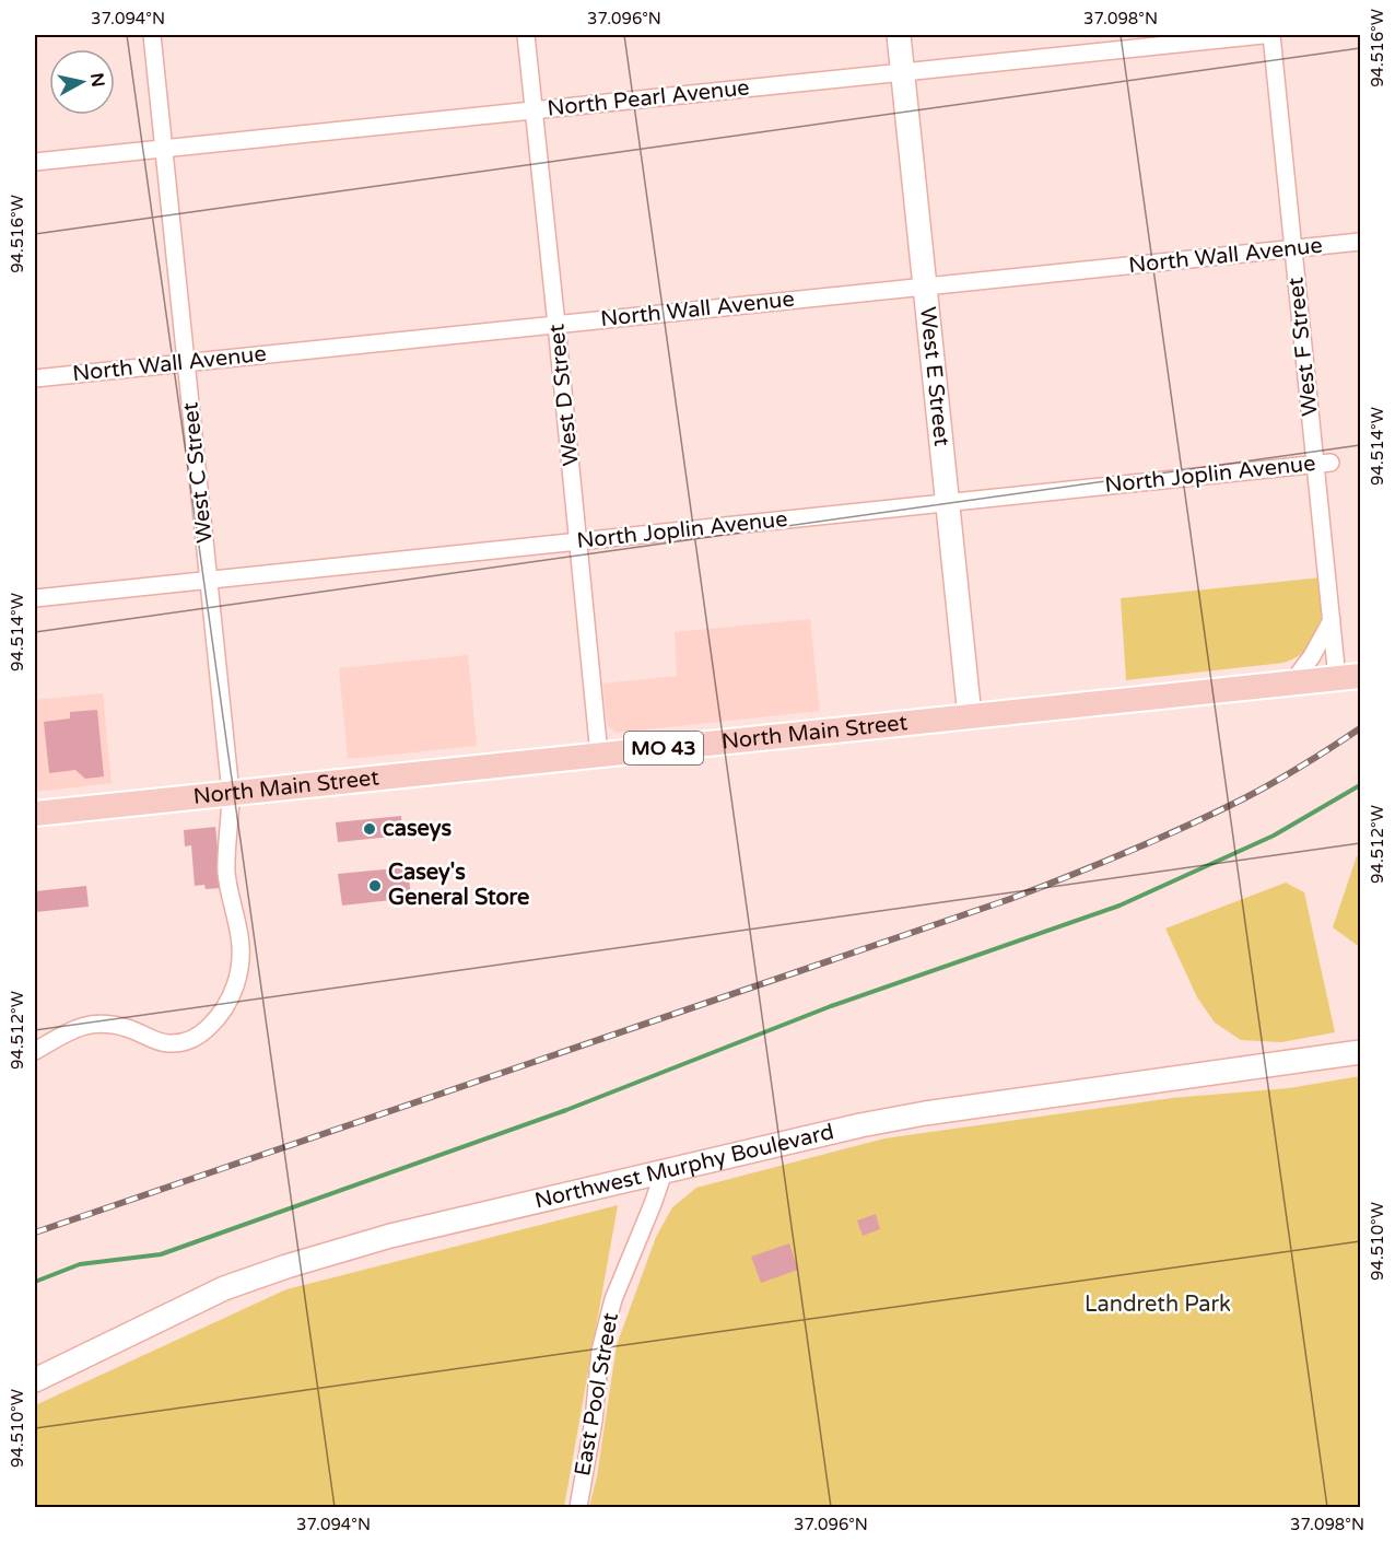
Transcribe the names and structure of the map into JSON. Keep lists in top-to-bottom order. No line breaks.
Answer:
{"streets":{"main road":["North Main Street","MO 43"],"street":["North Pearl Avenue","North Wall Avenue","West F Street","West E Street","West D Street","West C Street","North Joplin Avenue","Northwest Murphy Boulevard","East Pool Street"]},"crossings":[["North Pearl Avenue","West E Street"],["North Pearl Avenue","West D Street"],["North Pearl Avenue","West C Street"],["North Wall Avenue","West F Street"],["North Wall Avenue","West E Street"],["North Wall Avenue","West D Street"],["North Wall Avenue","West C Street"],["West F Street","North Joplin Avenue"],["West F Street","North Main Street"],["West E Street","North Joplin Avenue"],["West E Street","North Main Street"],["West D Street","North Joplin Avenue"],["West D Street","North Main Street"],["West C Street","North Joplin Avenue"],["West C Street","North Main Street"],["Northwest Murphy Boulevard","East Pool Street"]],"parks":["Landreth Park"],"places":["caseys","Casey's General Store"],"north":"right","coordinates":["37.094°N","37.096°N","37.098°N","94.516°W","94.514°W","94.512°W","94.510°W"]}
